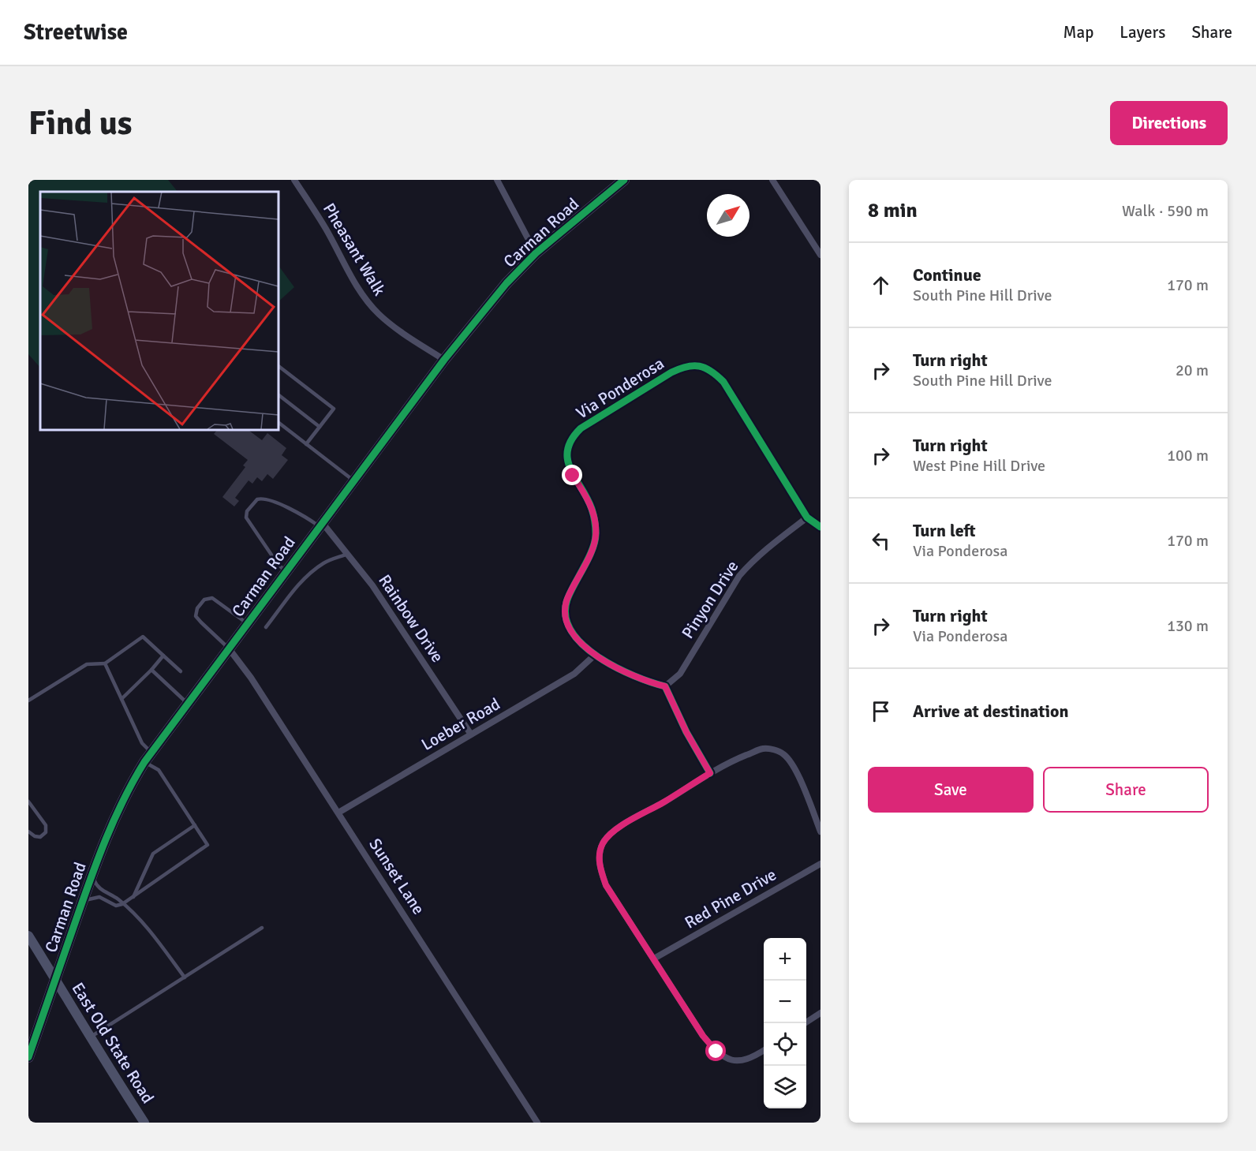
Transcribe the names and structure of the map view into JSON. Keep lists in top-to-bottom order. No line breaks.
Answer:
{"streets":{"main road":["Carman Road"],"street":["Pheasant Walk","Via Ponderosa","Pinyon Drive","Rainbow Drive","Loeber Road","Sunset Lane","Red Pine Drive","East Old State Road"]},"crossings":[["Carman Road","Pheasant Walk"],["Carman Road","Rainbow Drive"],["Carman Road","Sunset Lane"],["Carman Road","East Old State Road"],["Via Ponderosa","Pinyon Drive"],["Via Ponderosa","Loeber Road"],["Rainbow Drive","Loeber Road"],["Loeber Road","Sunset Lane"]],"north":"top right","page":{"header":"Streetwise","nav":["Map","Layers","Share"],"buttons":["Directions",["Save","Share"]],"title":"Find us","heading":["8 min","Walk · 590 m"],"list":[["Continue","South Pine Hill Drive","170 m"],["Turn right","South Pine Hill Drive","20 m"],["Turn right","West Pine Hill Drive","100 m"],["Turn left","Via Ponderosa","170 m"],["Turn right","Via Ponderosa","130 m"],"Arrive at destination"],"map_buttons":["+","−"]}}
